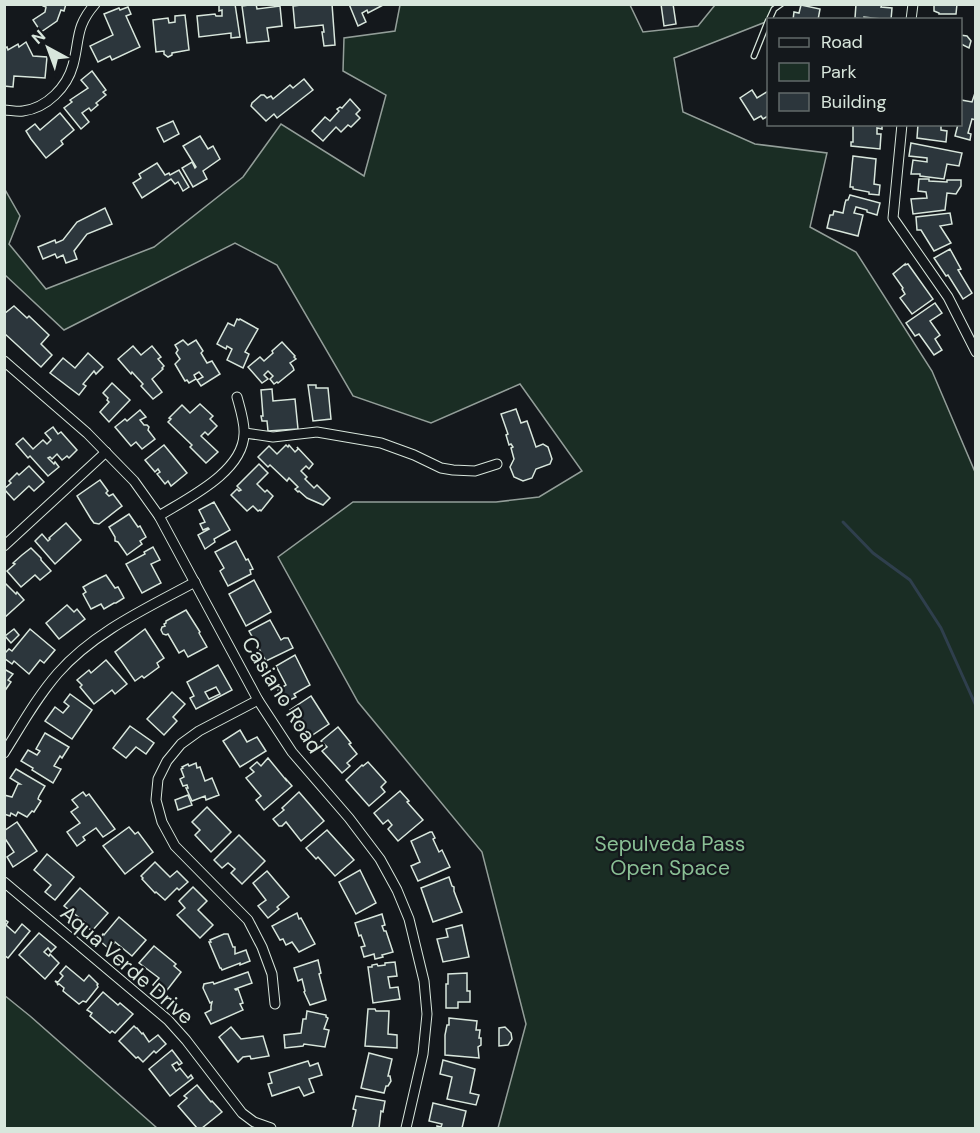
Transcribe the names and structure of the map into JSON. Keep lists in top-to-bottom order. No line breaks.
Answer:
{"streets":{"street":["Casiano Road","Aqua Verde Drive"]},"parks":["Sepulveda Pass Open Space"],"legend":["Road","Park","Building"],"north":"top left"}
